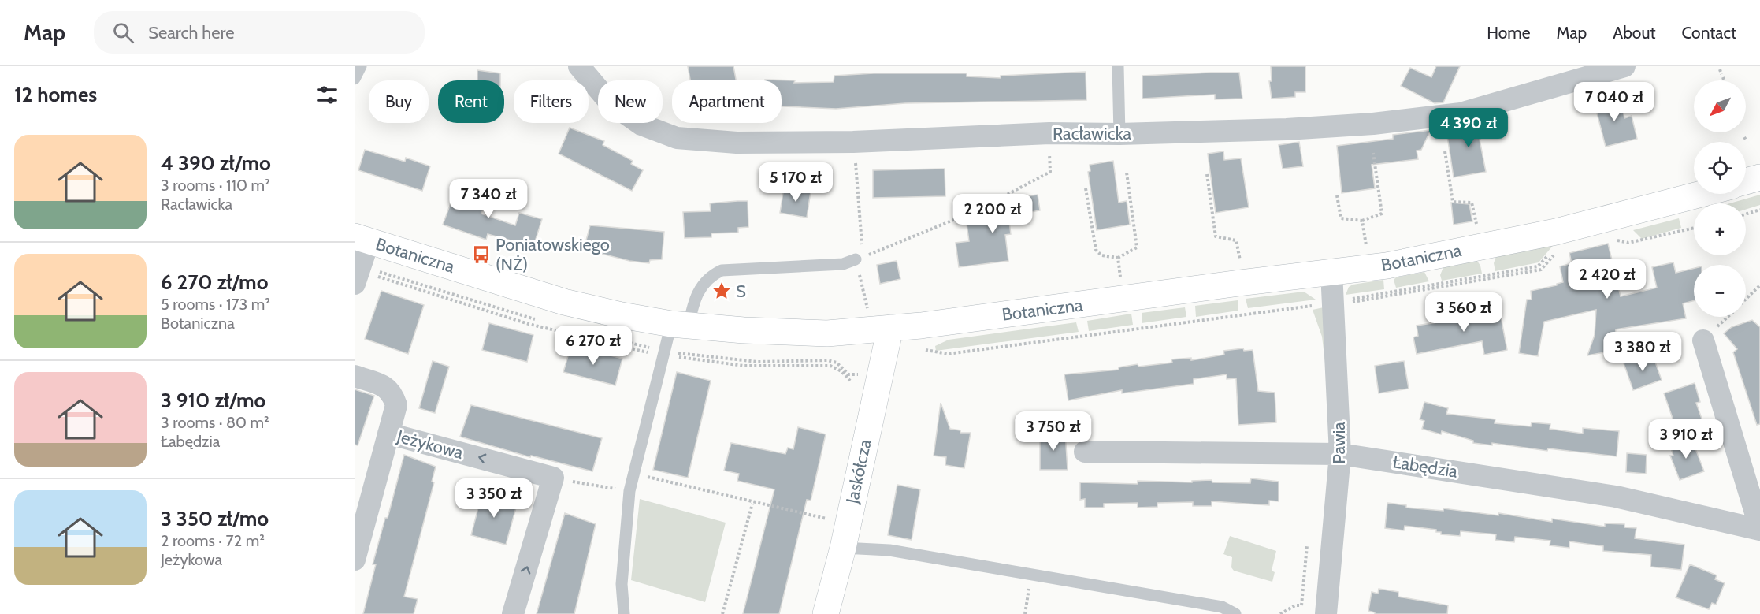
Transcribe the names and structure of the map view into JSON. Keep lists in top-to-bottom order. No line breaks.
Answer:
{"streets":{"main road":["Botaniczna","Jaskółcza"],"street":["Racławicka","Pawia","Jeżykowa","Łabędzia"]},"crossings":[["Botaniczna","Pawia"],["Botaniczna","Jaskółcza"],["Pawia","Łabędzia"]],"places":{"bus stop":["Poniatowskiego (NŻ)"],"place":["S"]},"north":"bottom left","page":{"header":"Map","search":"Search here","nav":["Home","Map","About","Contact"],"heading":"12 homes","map_buttons":["+","−"],"chip":["Buy","Rent","Filters","New","Apartment"],"price":["7 040 zł","4 390 zł","5 170 zł","7 340 zł","2 200 zł","2 420 zł","3 560 zł","6 270 zł","3 380 zł","3 750 zł","3 910 zł","3 350 zł"],"list":[{"name":"4 390 zł/mo","note":"3 rooms · 110 m² · Racławicka"},{"name":"6 270 zł/mo","note":"5 rooms · 173 m² · Botaniczna"},{"name":"3 910 zł/mo","note":"3 rooms · 80 m² · Łabędzia"},{"name":"3 350 zł/mo","note":"2 rooms · 72 m² · Jeżykowa"}]}}
